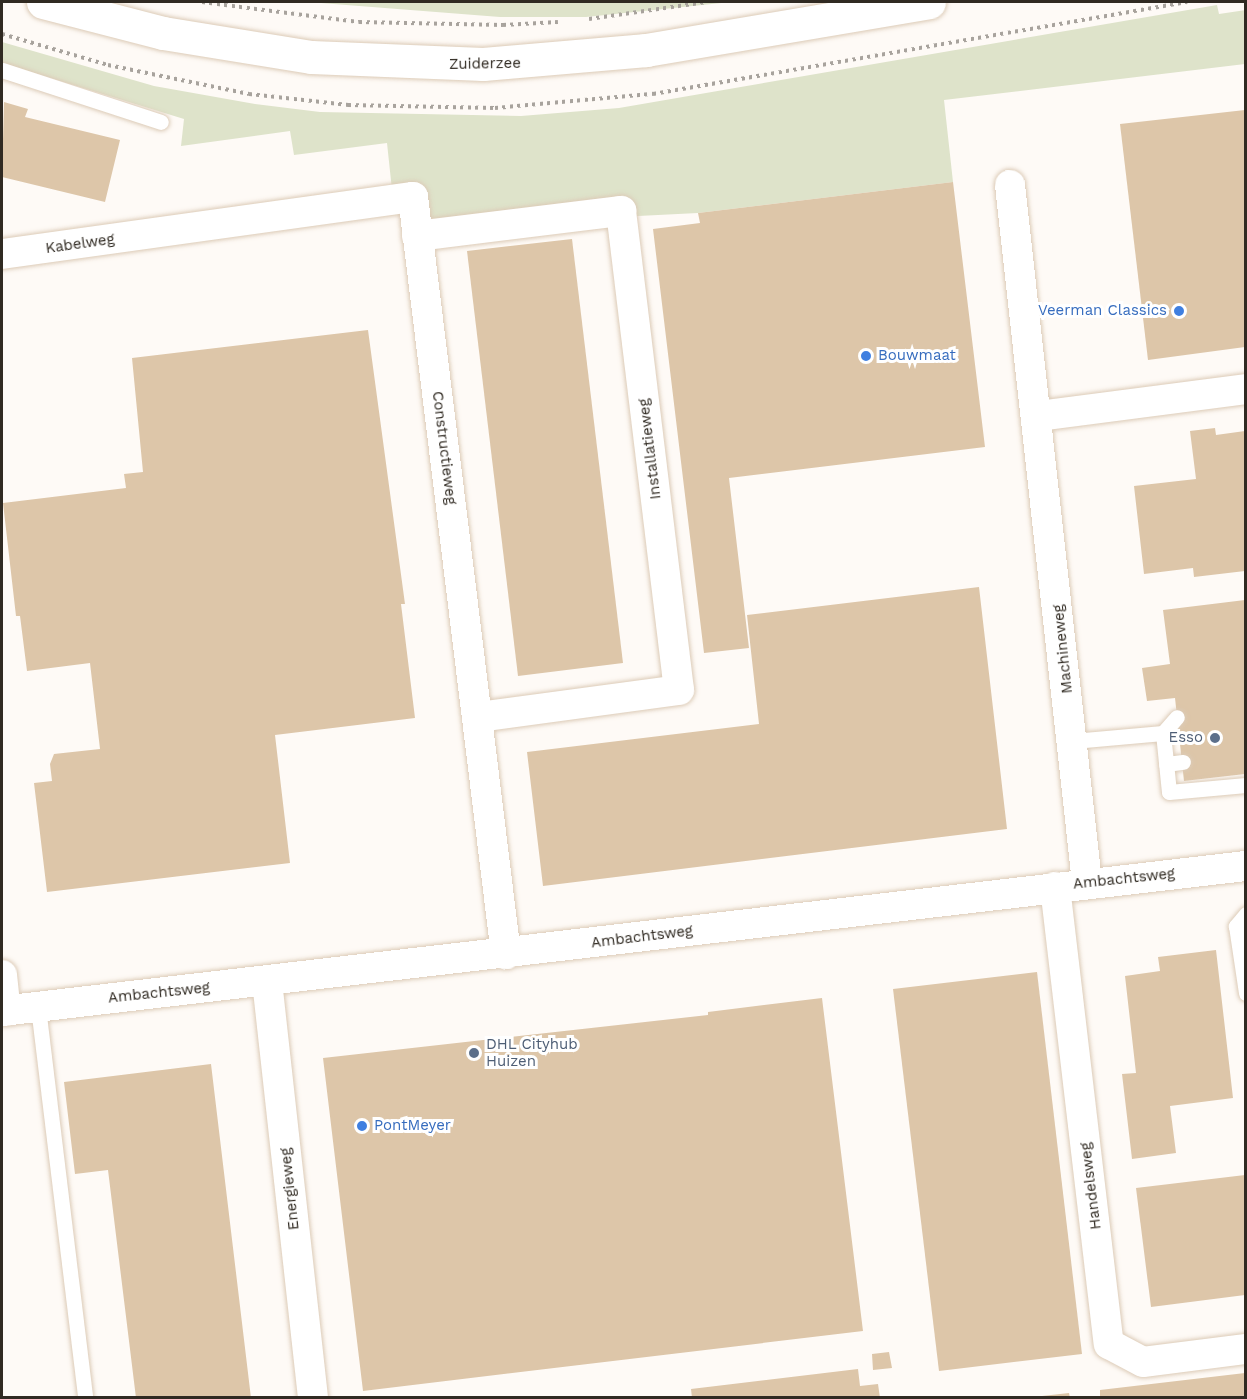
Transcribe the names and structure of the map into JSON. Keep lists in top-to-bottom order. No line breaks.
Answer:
{"streets":{"street":["Zuiderzee","Kabelweg","Constructieweg","Installatieweg","Machineweg","Ambachtsweg","Handelsweg","Energieweg"]},"crossings":[["Kabelweg","Constructieweg"],["Constructieweg","Installatieweg"],["Constructieweg","Ambachtsweg"],["Machineweg","Ambachtsweg"],["Ambachtsweg","Handelsweg"],["Ambachtsweg","Energieweg"]],"places":["Veerman Classics","Bouwmaat","Esso","DHL Cityhub Huizen","PontMeyer"]}
